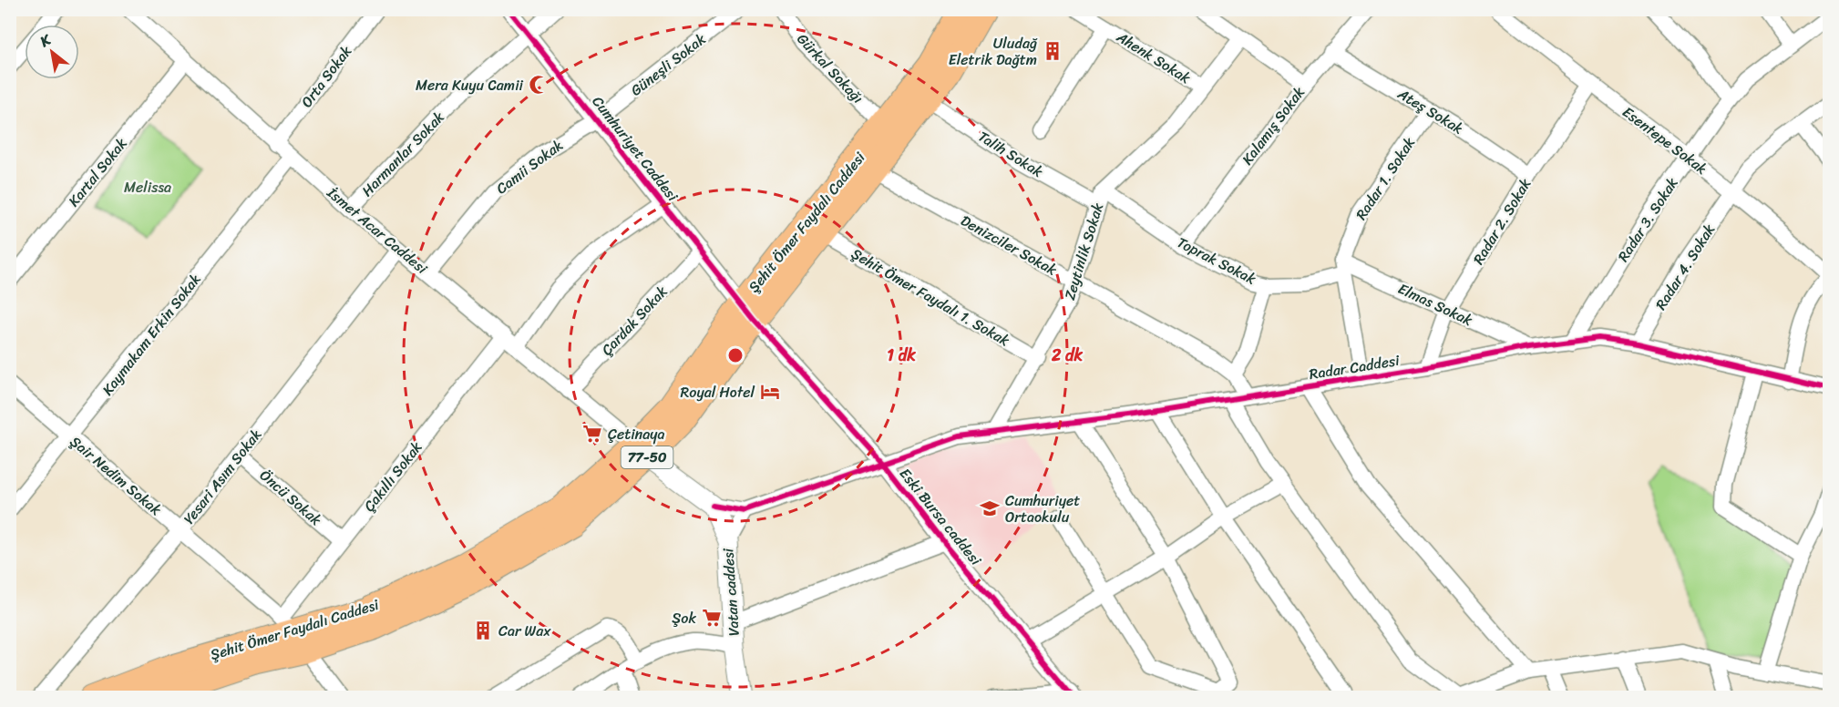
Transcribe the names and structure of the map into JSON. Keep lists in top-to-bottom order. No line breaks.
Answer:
{"streets":{"main road":["Şehit Ömer Faydalı Caddesi","77-50"],"street":["Ahenk Sokak","Güneşli Sokak","Gürkal Sokağı","Orta Sokak","Ateş Sokak","Kalamış Sokak","Esentepe Sokak","Cumhuriyet Caddesi","Harmanlar Sokak","Talih Sokak","Camii Sokak","Kartal Sokak","Radar 1. Sokak","Radar 3. Sokak","Radar 2. Sokak","İsmet Acar Caddesi","Denizciler Sokak","Zeytinlik Sokak","Toprak Sokak","Radar 4. Sokak","Şehit Ömer Faydalı 1. Sokak","Elmas Sokak","Çardak Sokak","Kaymakam Erkin Sokak","Radar Caddesi","Şair Nedim Sokak","Yesari Asım Sokak","Çakıllı Sokak","Öncü Sokak","Eski Bursa caddesi","Vatan caddesi"]},"crossings":[["Ahenk Sokak","Zeytinlik Sokak"],["Güneşli Sokak","Cumhuriyet Caddesi"],["Güneşli Sokak","Camii Sokak"],["Gürkal Sokağı","Şehit Ömer Faydalı Caddesi"],["Orta Sokak","İsmet Acar Caddesi"],["Ateş Sokak","Kalamış Sokak"],["Ateş Sokak","Radar 1. Sokak"],["Ateş Sokak","Radar 2. Sokak"],["Kalamış Sokak","Toprak Sokak"],["Esentepe Sokak","Radar 3. Sokak"],["Esentepe Sokak","Radar 2. Sokak"],["Esentepe Sokak","Radar 4. Sokak"],["Cumhuriyet Caddesi","Harmanlar Sokak"],["Cumhuriyet Caddesi","Camii Sokak"],["Cumhuriyet Caddesi","Şehit Ömer Faydalı Caddesi"],["Cumhuriyet Caddesi","Çardak Sokak"],["Cumhuriyet Caddesi","Eski Bursa caddesi"],["Harmanlar Sokak","İsmet Acar Caddesi"],["Talih Sokak","Şehit Ömer Faydalı Caddesi"],["Talih Sokak","Zeytinlik Sokak"],["Talih Sokak","Toprak Sokak"],["Camii Sokak","İsmet Acar Caddesi"],["Kartal Sokak","İsmet Acar Caddesi"],["Radar 1. Sokak","Toprak Sokak"],["Radar 1. Sokak","Elmas Sokak"],["Radar 3. Sokak","Radar Caddesi"],["Radar 2. Sokak","Elmas Sokak"],["Radar 2. Sokak","Radar Caddesi"],["Şehit Ömer Faydalı Caddesi","İsmet Acar Caddesi"],["Şehit Ömer Faydalı Caddesi","Denizciler Sokak"],["Şehit Ömer Faydalı Caddesi","Şehit Ömer Faydalı 1. Sokak"],["Şehit Ömer Faydalı Caddesi","Şair Nedim Sokak"],["Şehit Ömer Faydalı Caddesi","Çakıllı Sokak"],["Şehit Ömer Faydalı Caddesi","Eski Bursa caddesi"],["İsmet Acar Caddesi","Çardak Sokak"],["İsmet Acar Caddesi","Kaymakam Erkin Sokak"],["İsmet Acar Caddesi","Yesari Asım Sokak"],["İsmet Acar Caddesi","Çakıllı Sokak"],["Denizciler Sokak","Zeytinlik Sokak"],["Denizciler Sokak","Radar Caddesi"],["Zeytinlik Sokak","Toprak Sokak"],["Zeytinlik Sokak","Şehit Ömer Faydalı 1. Sokak"],["Zeytinlik Sokak","Radar Caddesi"],["Toprak Sokak","Elmas Sokak"],["Radar 4. Sokak","Radar Caddesi"],["Elmas Sokak","Radar Caddesi"],["Kaymakam Erkin Sokak","Şair Nedim Sokak"],["Radar Caddesi","Eski Bursa caddesi"],["Şair Nedim Sokak","Yesari Asım Sokak"],["Şair Nedim Sokak","Çakıllı Sokak"],["Yesari Asım Sokak","Öncü Sokak"],["Çakıllı Sokak","Öncü Sokak"]],"parks":["Melissa"],"places":{"building":["Uludağ Eletrik Dağtm","Car Wax"],"mosque":["Mera Kuyu Camii"],"hotel":["Royal Hotel"],"supermarket":["Çetinaya","Şok"],"school or university":["Cumhuriyet Ortaokulu"]},"north":"top left","rings":["1 dk","2 dk"]}
